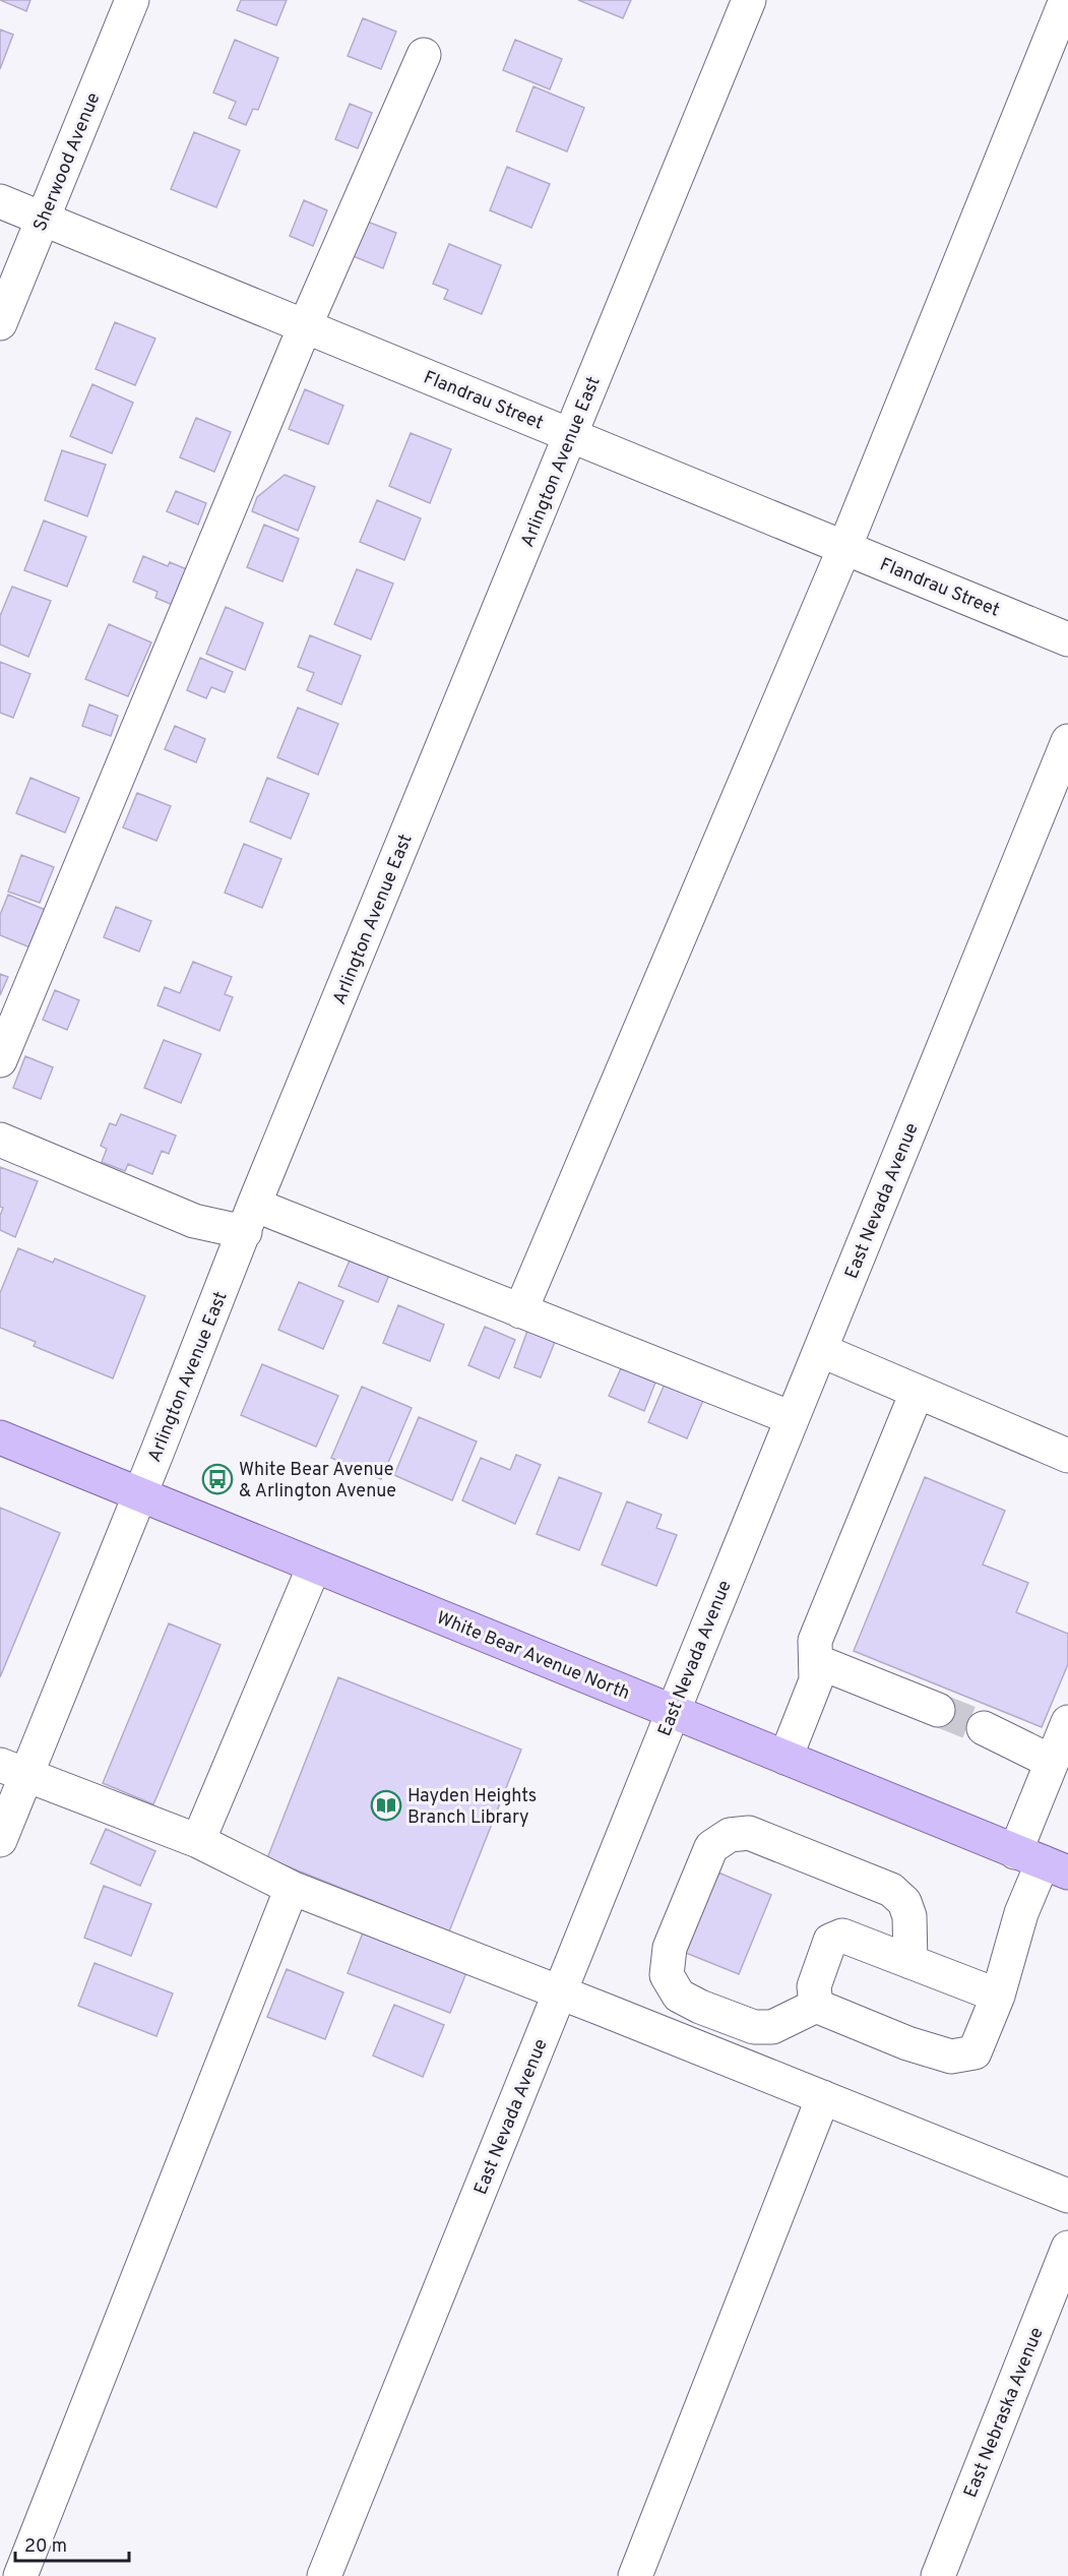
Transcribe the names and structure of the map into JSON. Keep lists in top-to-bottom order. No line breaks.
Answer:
{"streets":{"main road":["White Bear Avenue North"],"street":["Sherwood Avenue","Flandrau Street","Arlington Avenue East","East Nevada Avenue","East Nebraska Avenue"]},"crossings":[["Sherwood Avenue","Flandrau Street"],["Flandrau Street","Arlington Avenue East"],["Arlington Avenue East","White Bear Avenue North"],["East Nevada Avenue","White Bear Avenue North"]],"places":{"bus stop":["White Bear Avenue & Arlington Avenue"],"library":["Hayden Heights Branch Library"]},"scale_bar":"20 m"}
